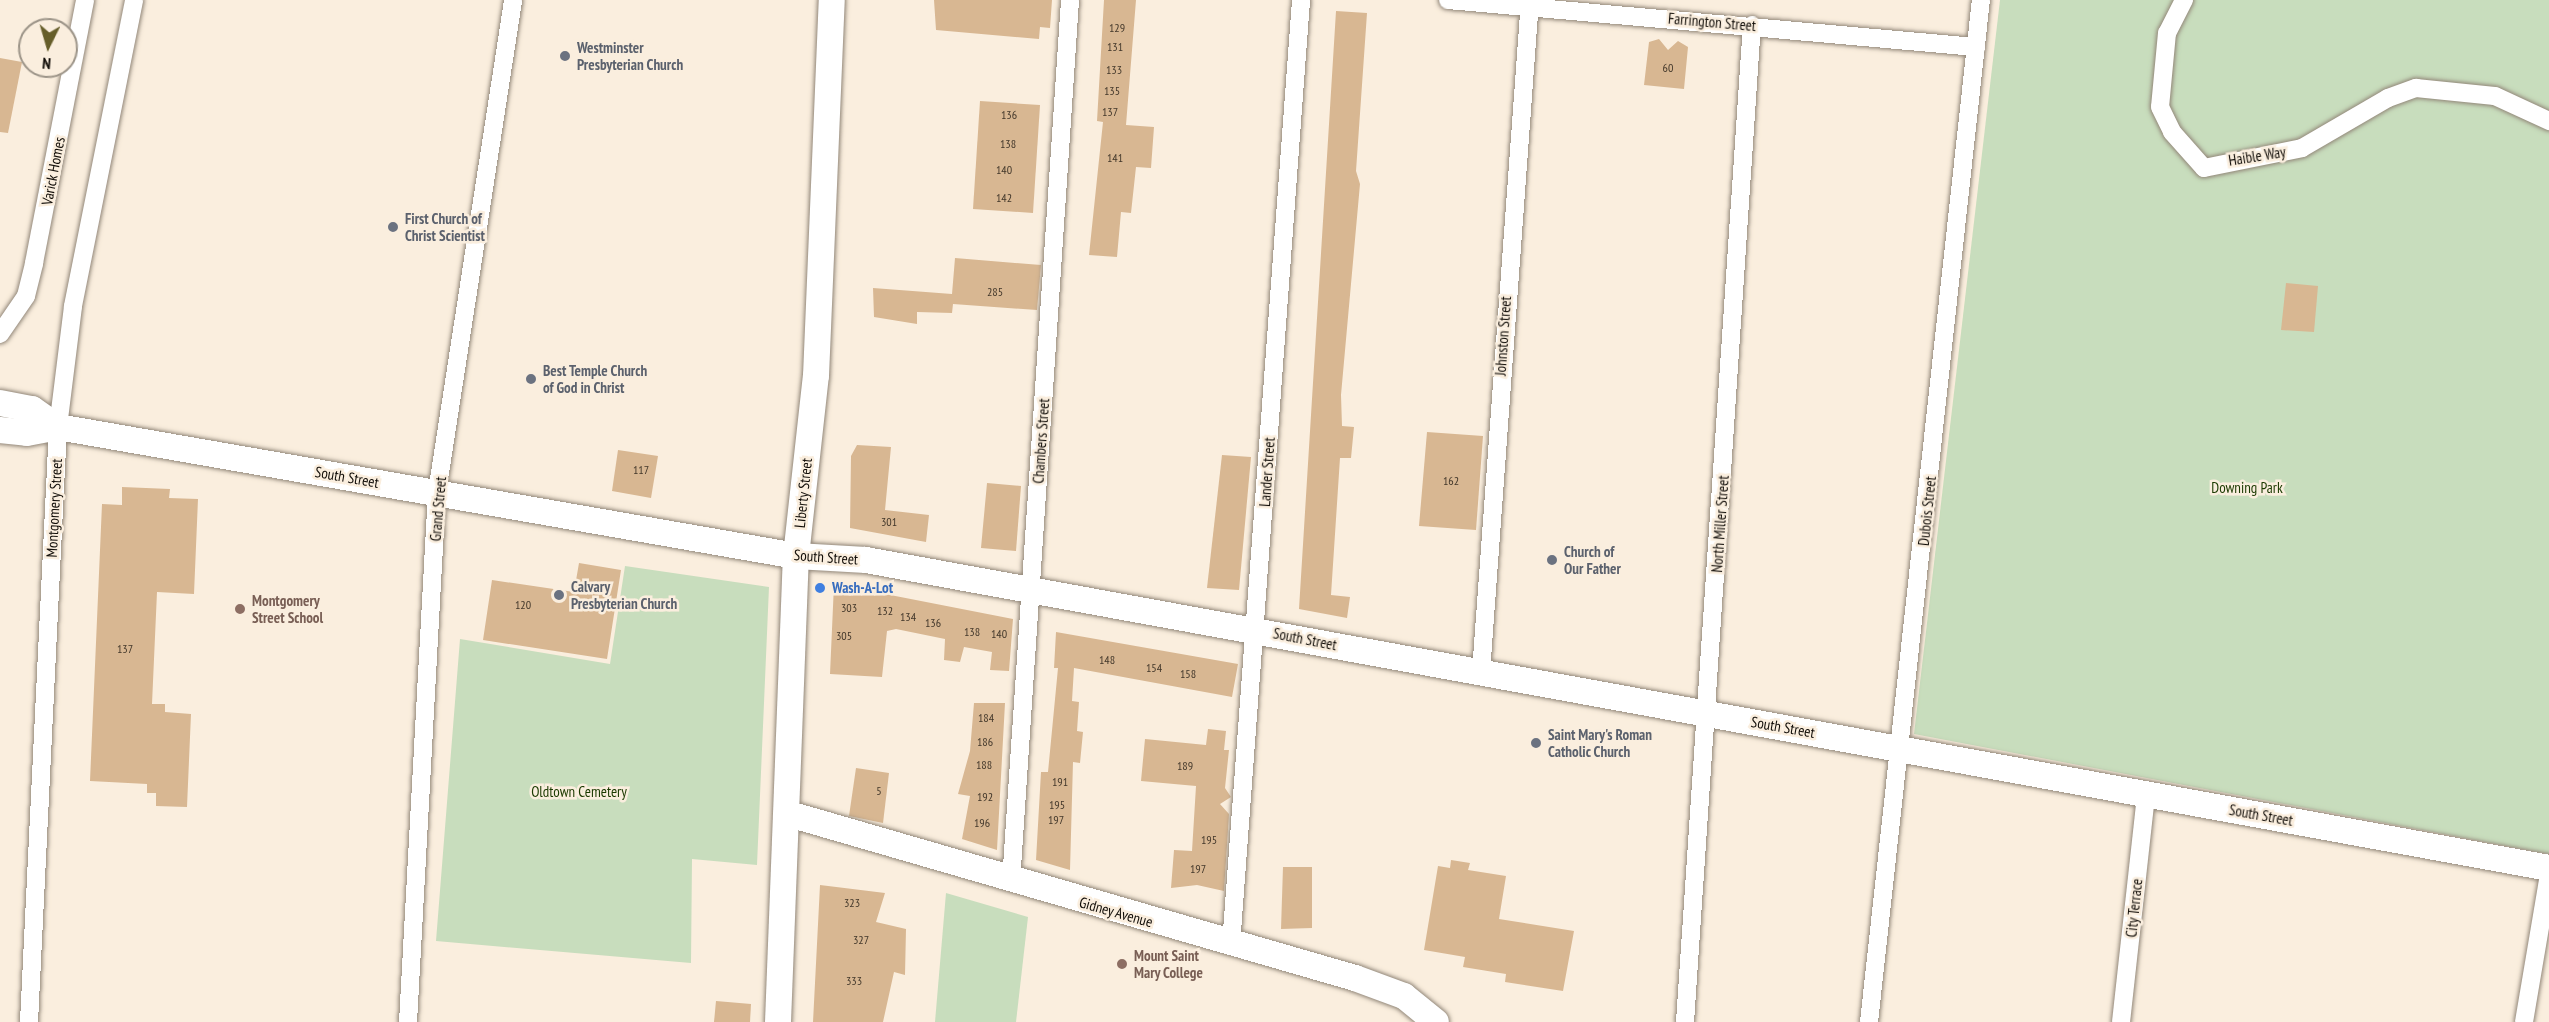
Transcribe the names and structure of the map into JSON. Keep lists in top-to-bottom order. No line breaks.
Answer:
{"streets":{"street":["Farrington Street","Haible Way","Varick Homes","Johnston Street","Chambers Street","Lander Street","South Street","Liberty Street","Montgomery Street","Grand Street","Dubois Street","North Miller Street","City Terrace","Gidney Avenue"]},"crossings":[["Farrington Street","Johnston Street"],["Farrington Street","Dubois Street"],["Farrington Street","North Miller Street"],["Johnston Street","South Street"],["Chambers Street","South Street"],["Chambers Street","Gidney Avenue"],["Lander Street","South Street"],["Lander Street","Gidney Avenue"],["South Street","Liberty Street"],["South Street","Montgomery Street"],["South Street","Grand Street"],["South Street","Dubois Street"],["South Street","North Miller Street"],["South Street","City Terrace"],["Liberty Street","Gidney Avenue"]],"parks":["Downing Park","Oldtown Cemetery"],"places":["Westminster Presbyterian Church","First Church of Christ Scientist","Best Temple Church of God in Christ","Church of Our Father","Wash-A-Lot","Calvary Presbyterian Church","Montgomery Street School","Saint Mary's Roman Catholic Church","Mount Saint Mary College"],"house_numbers":["129","131","60","133","135","137","136","138","141","140","142","285","117","162","301","120","303","132","134","136","138","140","305","137","148","154","158","184","186","188","189","191","5","192","195","197","196","195","197","323","327","333"],"north":"bottom"}
